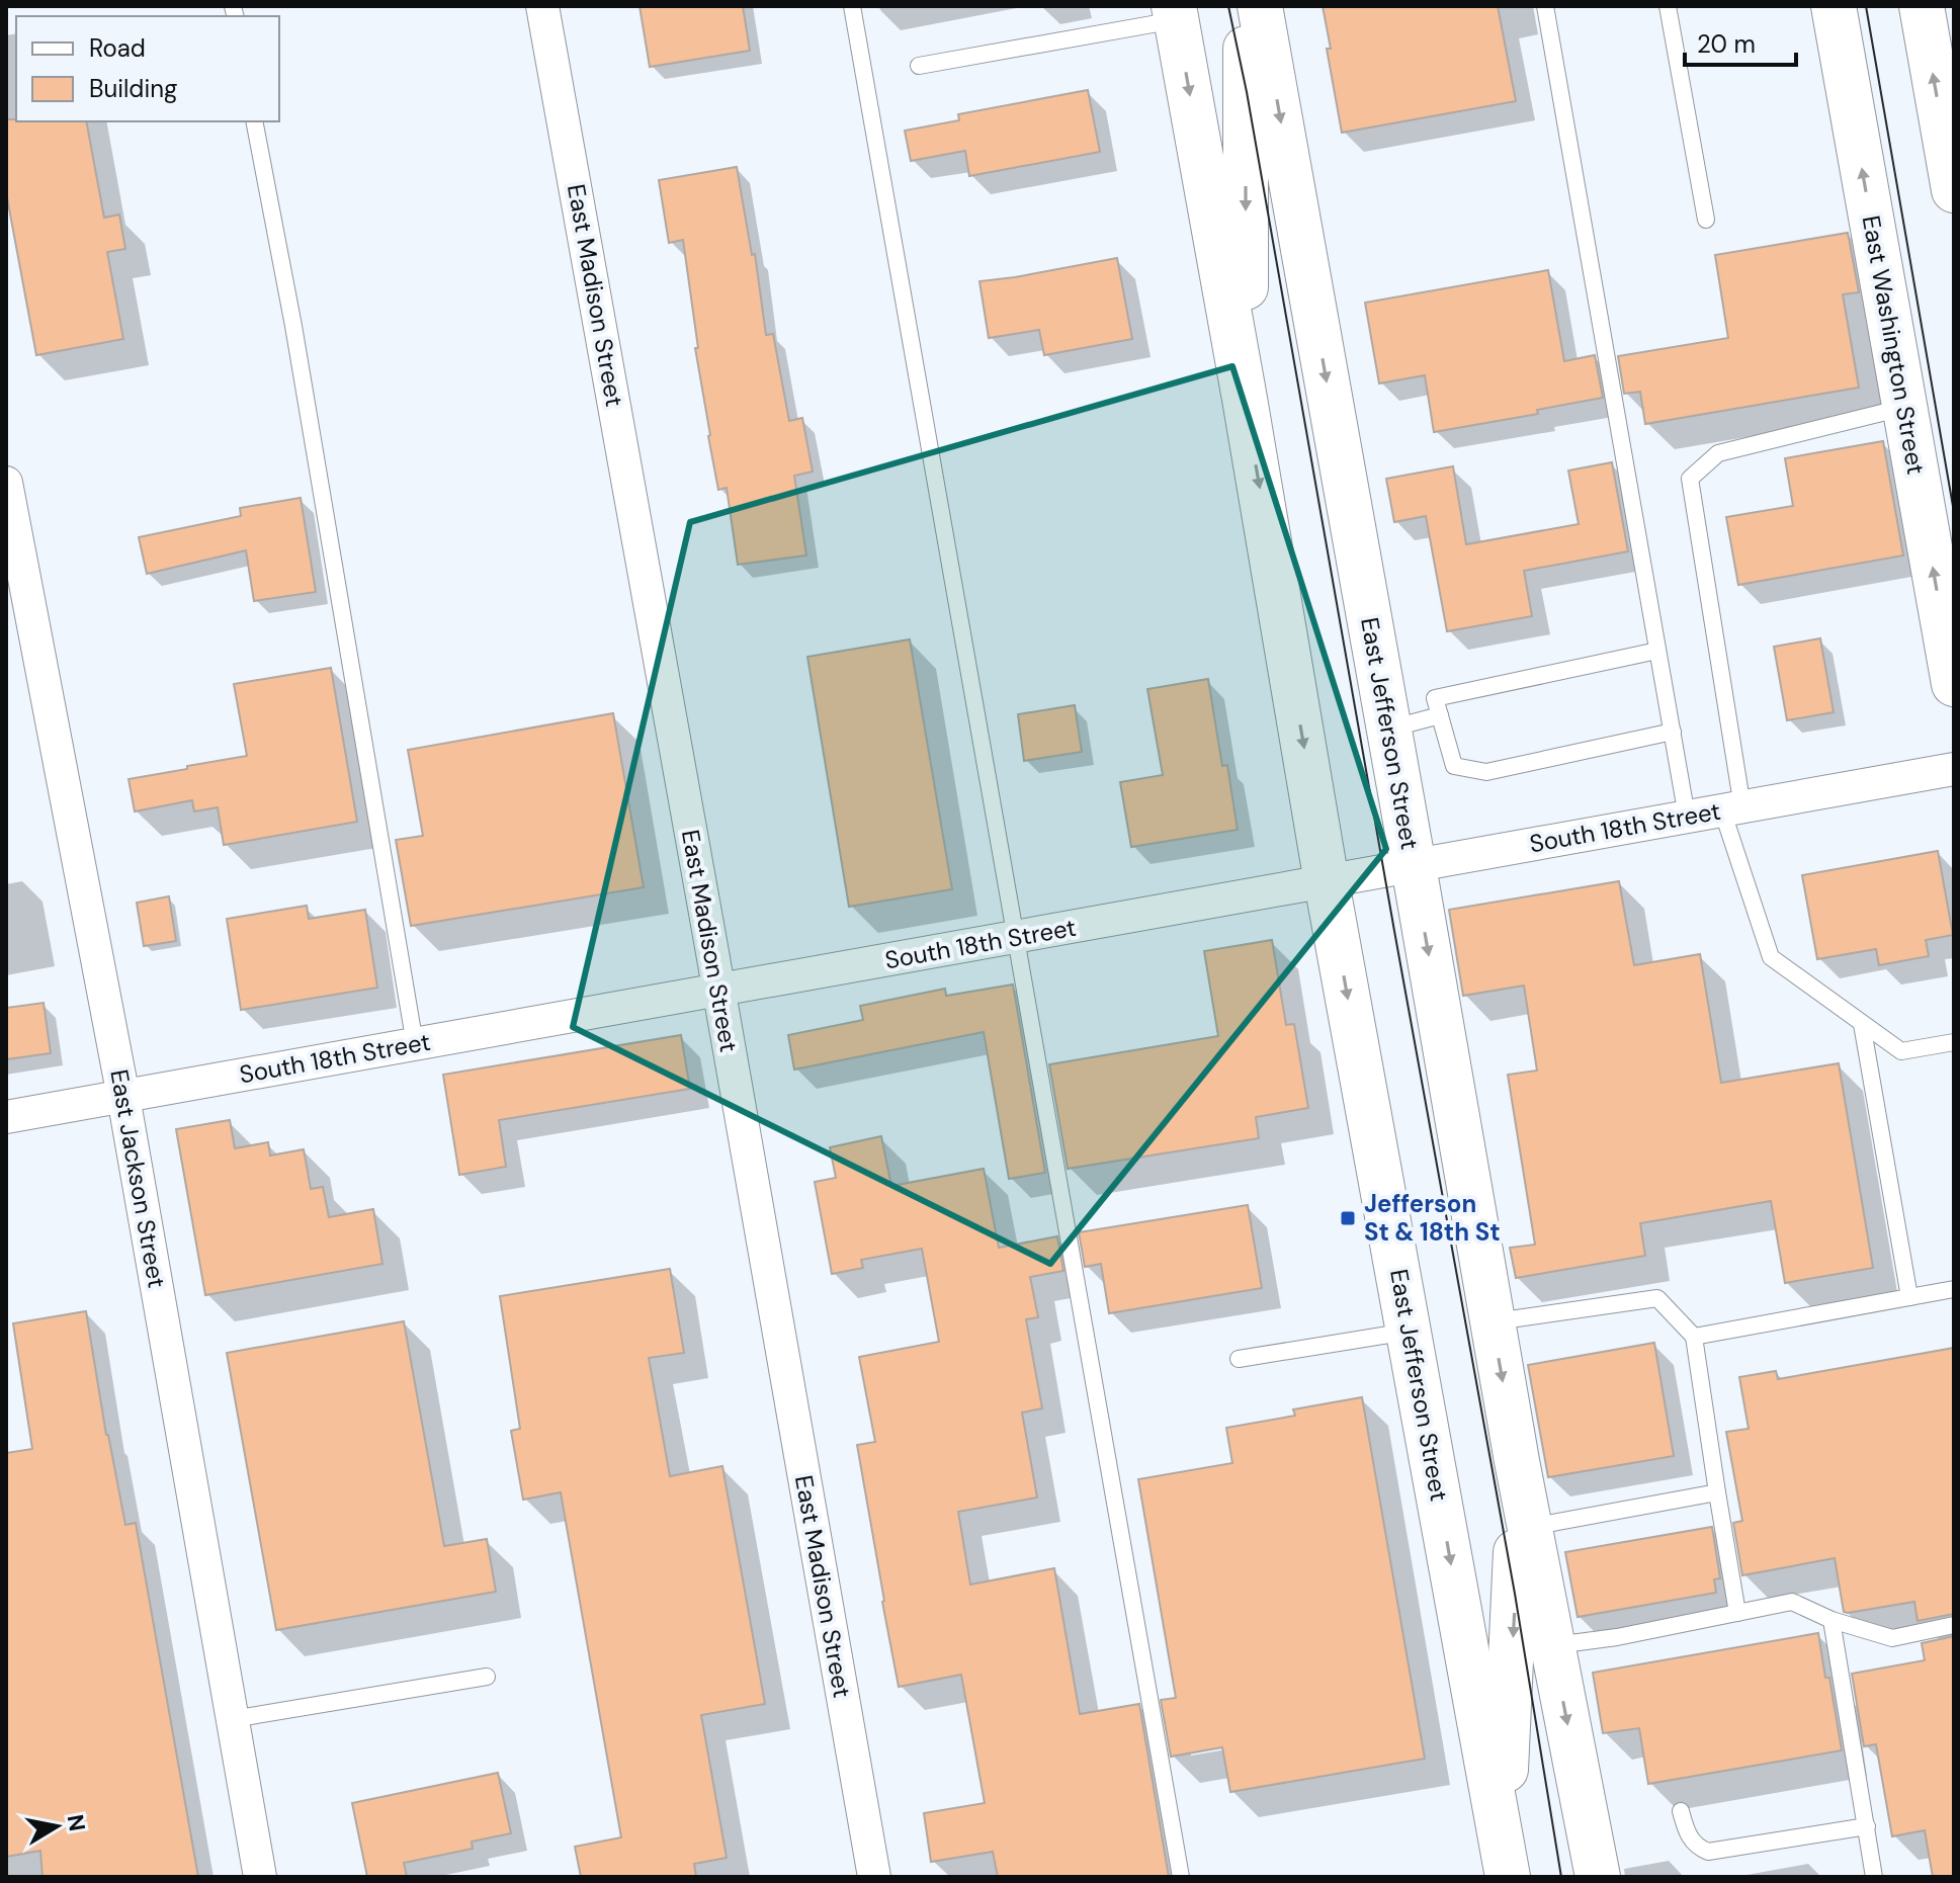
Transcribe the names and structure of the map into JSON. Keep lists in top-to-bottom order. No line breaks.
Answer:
{"streets":{"main road":["East Washington Street","East Jefferson Street"],"street":["East Madison Street","South 18th Street","East Jackson Street"]},"crossings":[["East Madison Street","South 18th Street"],["East Jefferson Street","South 18th Street"],["South 18th Street","East Jackson Street"]],"one_way":["East Washington Street","East Jefferson Street"],"places":{"transit":["Jefferson St & 18th St"]},"legend":["Road","Building"],"scale_bar":"20 m","north":"right"}
